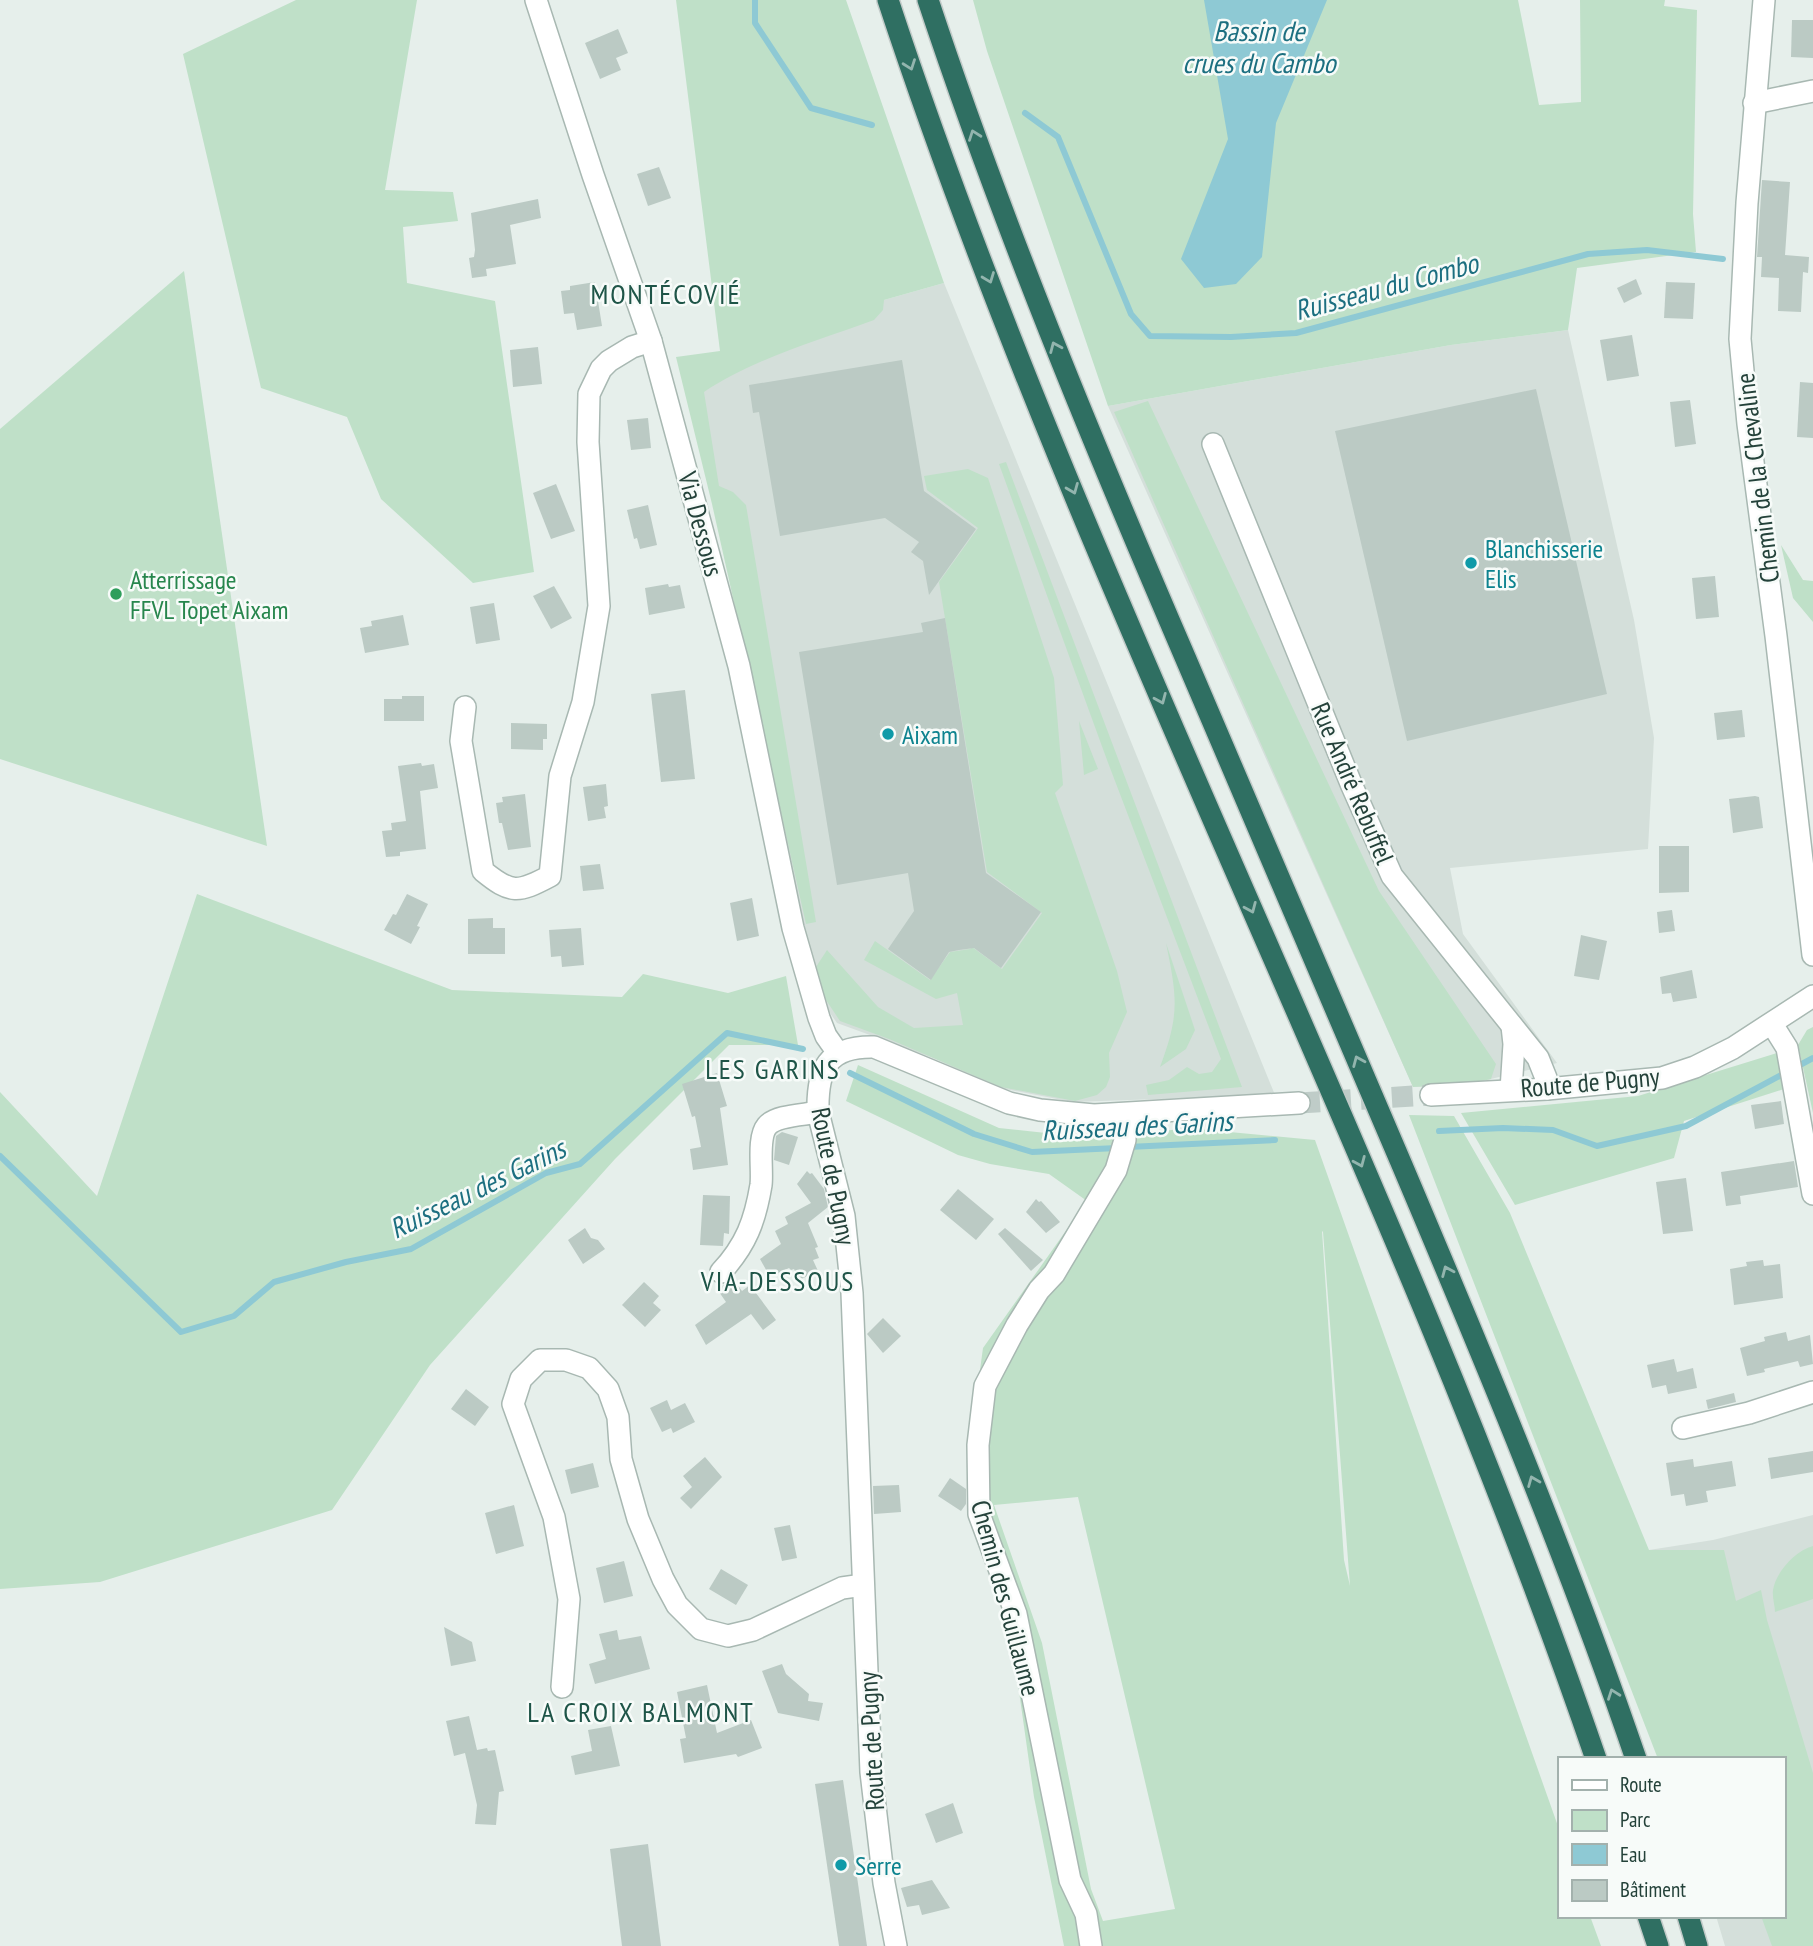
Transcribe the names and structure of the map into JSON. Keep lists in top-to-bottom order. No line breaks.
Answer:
{"streets":{"street":["Chemin de la Chevaline","Via Dessous","Rue André Rebuffel","Route de Pugny","Chemin des Guillaume"]},"crossings":[["Via Dessous","Route de Pugny"],["Rue André Rebuffel","Route de Pugny"]],"districts":["MONTÉCOVIÉ","LES GARINS","VIA-DESSOUS","LA CROIX BALMONT"],"water":["Bassin de crues du Cambo","Ruisseau du Combo","Ruisseau des Garins"],"places":["Blanchisserie Elis","Atterrissage FFVL Topet Aixam","Aixam","Serre"],"legend":["Route","Parc","Eau","Bâtiment"]}
